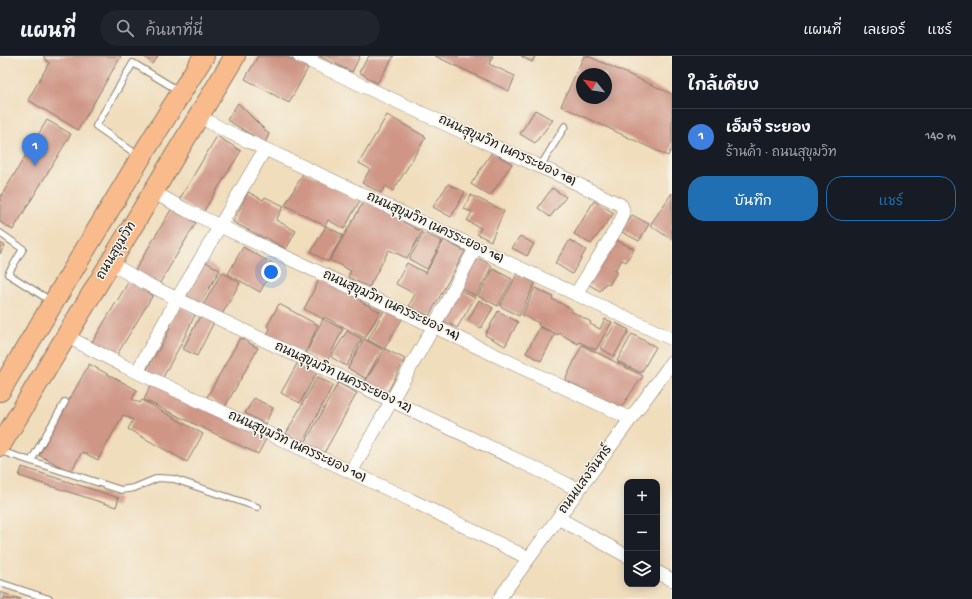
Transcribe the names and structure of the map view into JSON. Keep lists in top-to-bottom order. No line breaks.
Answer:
{"streets":{"main road":["ถนนสุขุมวิท"],"street":["ถนนสุขุมวิท (นครระยอง 18)","ถนนสุขุมวิท (นครระยอง 16)","ถนนสุขุมวิท (นครระยอง 14)","ถนนสุขุมวิท (นครระยอง 12)","ถนนสุขุมวิท (นครระยอง 10)","ถนนแสงจันทร์"]},"crossings":[["ถนนสุขุมวิท (นครระยอง 18)","ถนนสุขุมวิท (นครระยอง 16)"],["ถนนสุขุมวิท (นครระยอง 16)","ถนนสุขุมวิท"],["ถนนสุขุมวิท","ถนนสุขุมวิท (นครระยอง 14)"],["ถนนสุขุมวิท","ถนนสุขุมวิท (นครระยอง 12)"],["ถนนสุขุมวิท","ถนนสุขุมวิท (นครระยอง 10)"],["ถนนสุขุมวิท (นครระยอง 14)","ถนนแสงจันทร์"],["ถนนสุขุมวิท (นครระยอง 12)","ถนนแสงจันทร์"],["ถนนสุขุมวิท (นครระยอง 10)","ถนนแสงจันทร์"]],"north":"top left","page":{"header":"แผนที่","search":"ค้นหาที่นี่","nav":["แผนที่","เลเยอร์","แชร์"],"heading":"ใกล้เคียง","list":[{"mark":"1","name":"เอ็มจี ระยอง","note":"ร้านค้า · ถนนสุขุมวิท","value":"140 m"}],"pins":"1","buttons":["บันทึก","แชร์"],"map_buttons":["+","−"]}}
